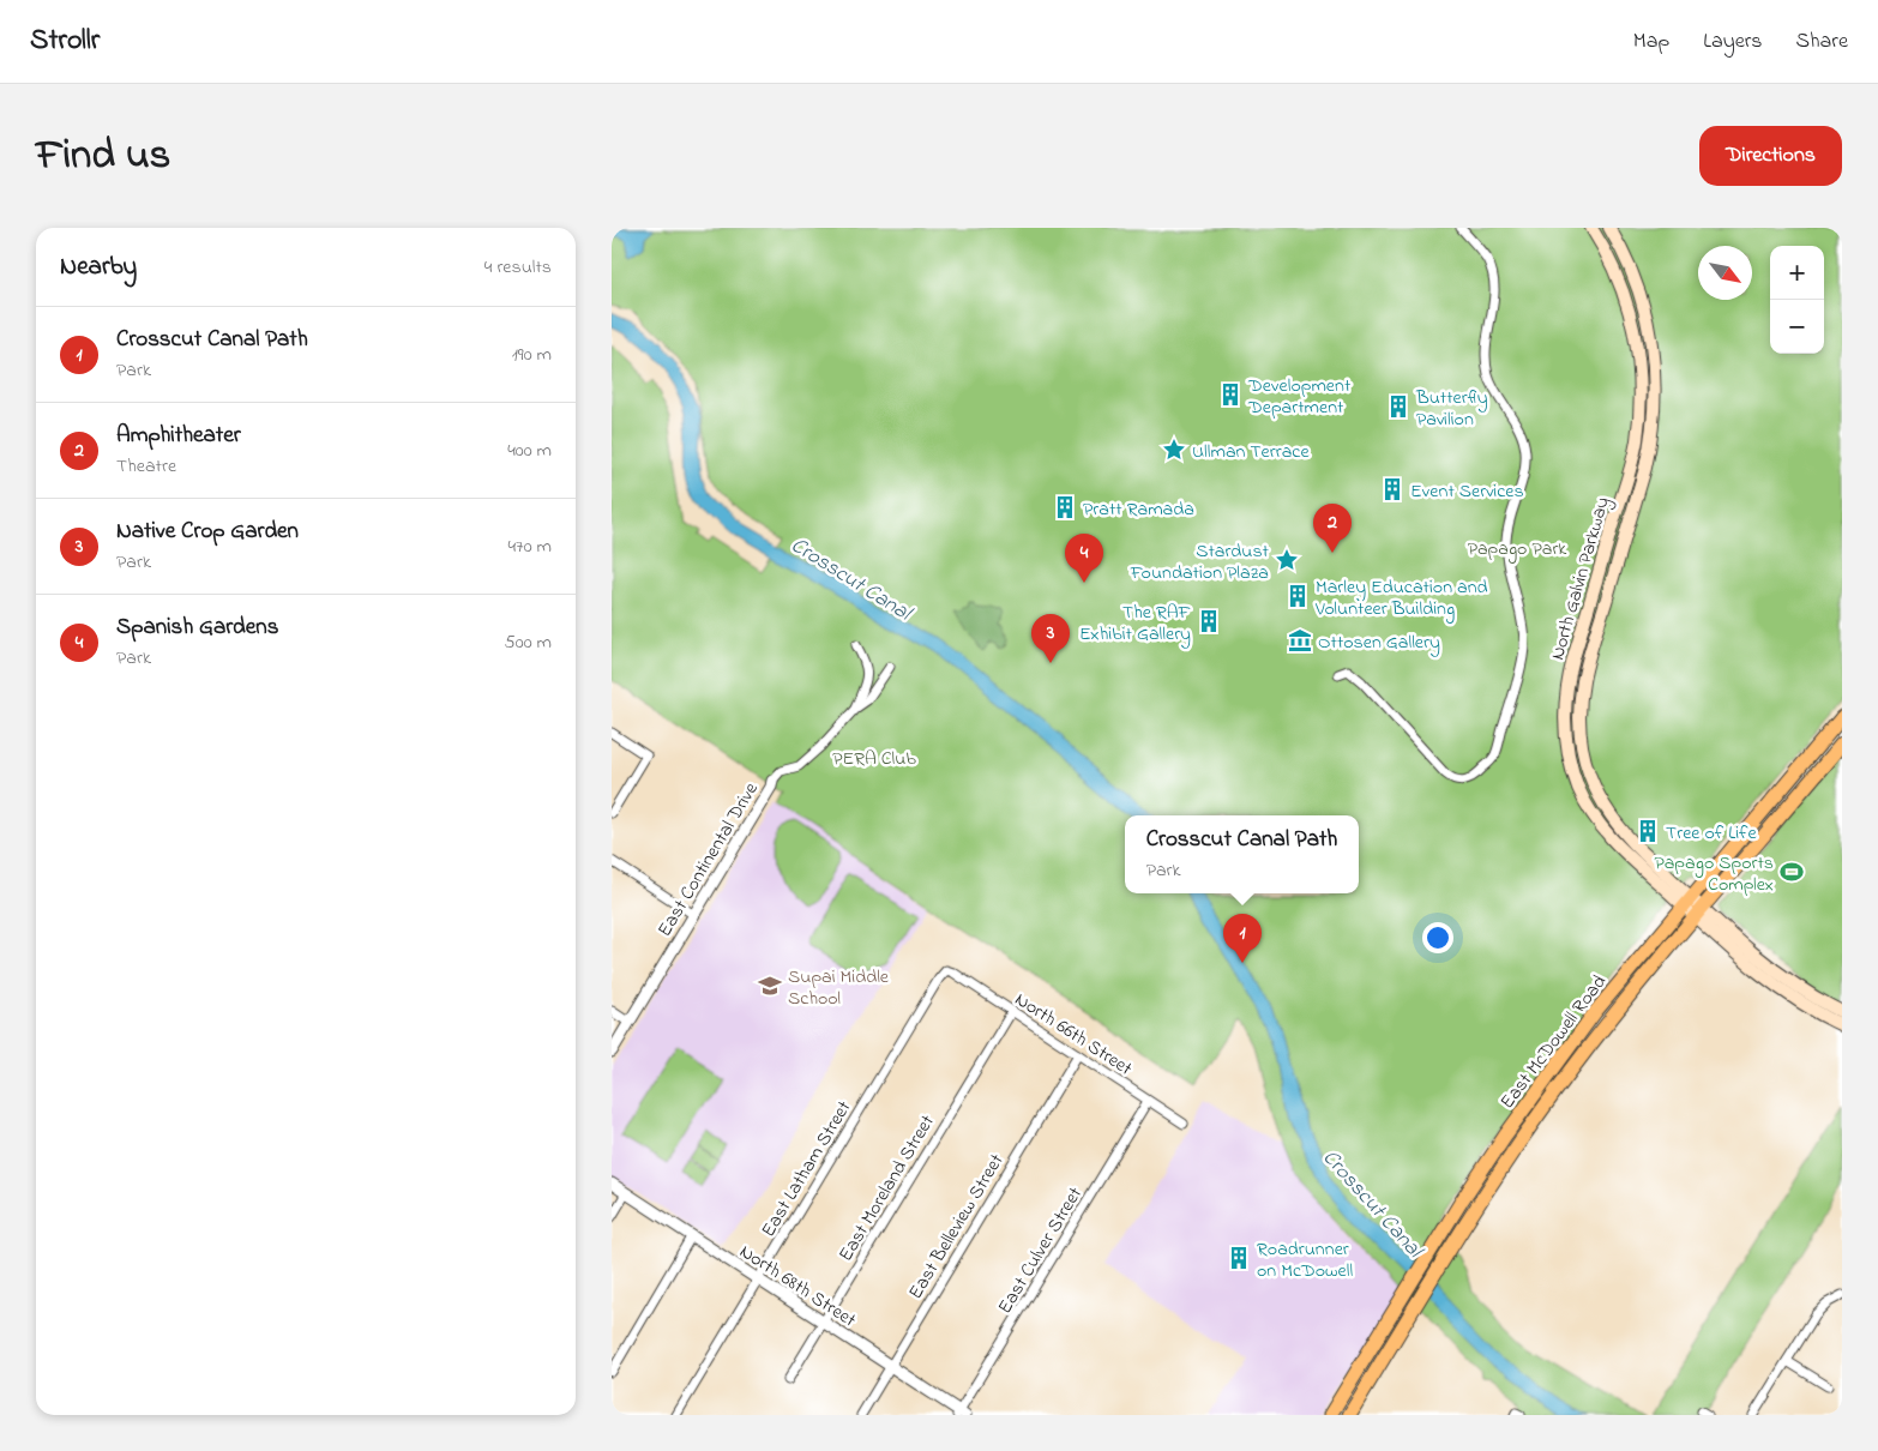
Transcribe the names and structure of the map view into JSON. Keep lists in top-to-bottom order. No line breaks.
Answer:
{"streets":{"main road":["North Galvin Parkway","East McDowell Road"],"street":["East Continental Drive","North 66th Street","East Latham Street","East Moreland Street","East Belleview Street","East Culver Street","North 68th Street"]},"crossings":[["North Galvin Parkway","East McDowell Road"],["North 66th Street","East Latham Street"],["North 66th Street","East Moreland Street"],["North 66th Street","East Belleview Street"],["North 66th Street","East Culver Street"],["East Latham Street","North 68th Street"],["East Moreland Street","North 68th Street"],["East Belleview Street","North 68th Street"],["East Culver Street","North 68th Street"]],"water":["Crosscut Canal"],"parks":["Papago Park","PERA Club"],"places":{"building":["Development Department","Butterfly Pavilion","Event Services","Pratt Ramada","Marley Education and Volunteer Building","The RAF Exhibit Gallery","Tree of Life","Roadrunner on McDowell"],"place":["Ullman Terrace","Stardust Foundation Plaza"],"museum":["Ottosen Gallery"],"sports":["Papago Sports Complex"],"school or university":["Supai Middle School"]},"north":"bottom right","page":{"header":"Strollr","nav":["Map","Layers","Share"],"title":"Find us","buttons":"Directions","heading":["Nearby","4 results"],"map_buttons":["+","−"],"list":[{"mark":"1","name":"Crosscut Canal Path","note":"Park","value":"190 m"},{"mark":"2","name":"Amphitheater","note":"Theatre","value":"400 m"},{"mark":"3","name":"Native Crop Garden","note":"Park","value":"470 m"},{"mark":"4","name":"Spanish Gardens","note":"Park","value":"500 m"}],"pins":["2","4","3","1"],"popup":["Crosscut Canal Path","Park"]}}
